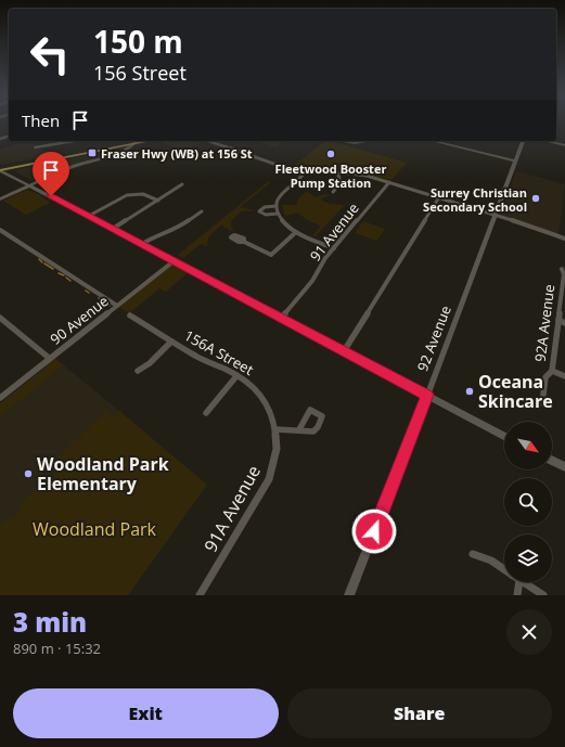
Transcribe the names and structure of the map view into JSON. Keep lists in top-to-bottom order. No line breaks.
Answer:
{"streets":{"street":["91 Avenue","90 Avenue","92A Avenue","92 Avenue","156A Street","91A Avenue"]},"crossings":[["156A Street","91A Avenue"]],"parks":["Woodland Park"],"places":{"transit":["Fraser Hwy (WB) at 156 St"],"other":["Fleetwood Booster Pump Station","Surrey Christian Secondary School","Oceana Skincare","Woodland Park Elementary"]},"north":"bottom right","page":{"turn":["150 m","156 Street"],"then":"Then","heading":["3 min","890 m · 15:32"],"buttons":["Exit","Share"]}}
